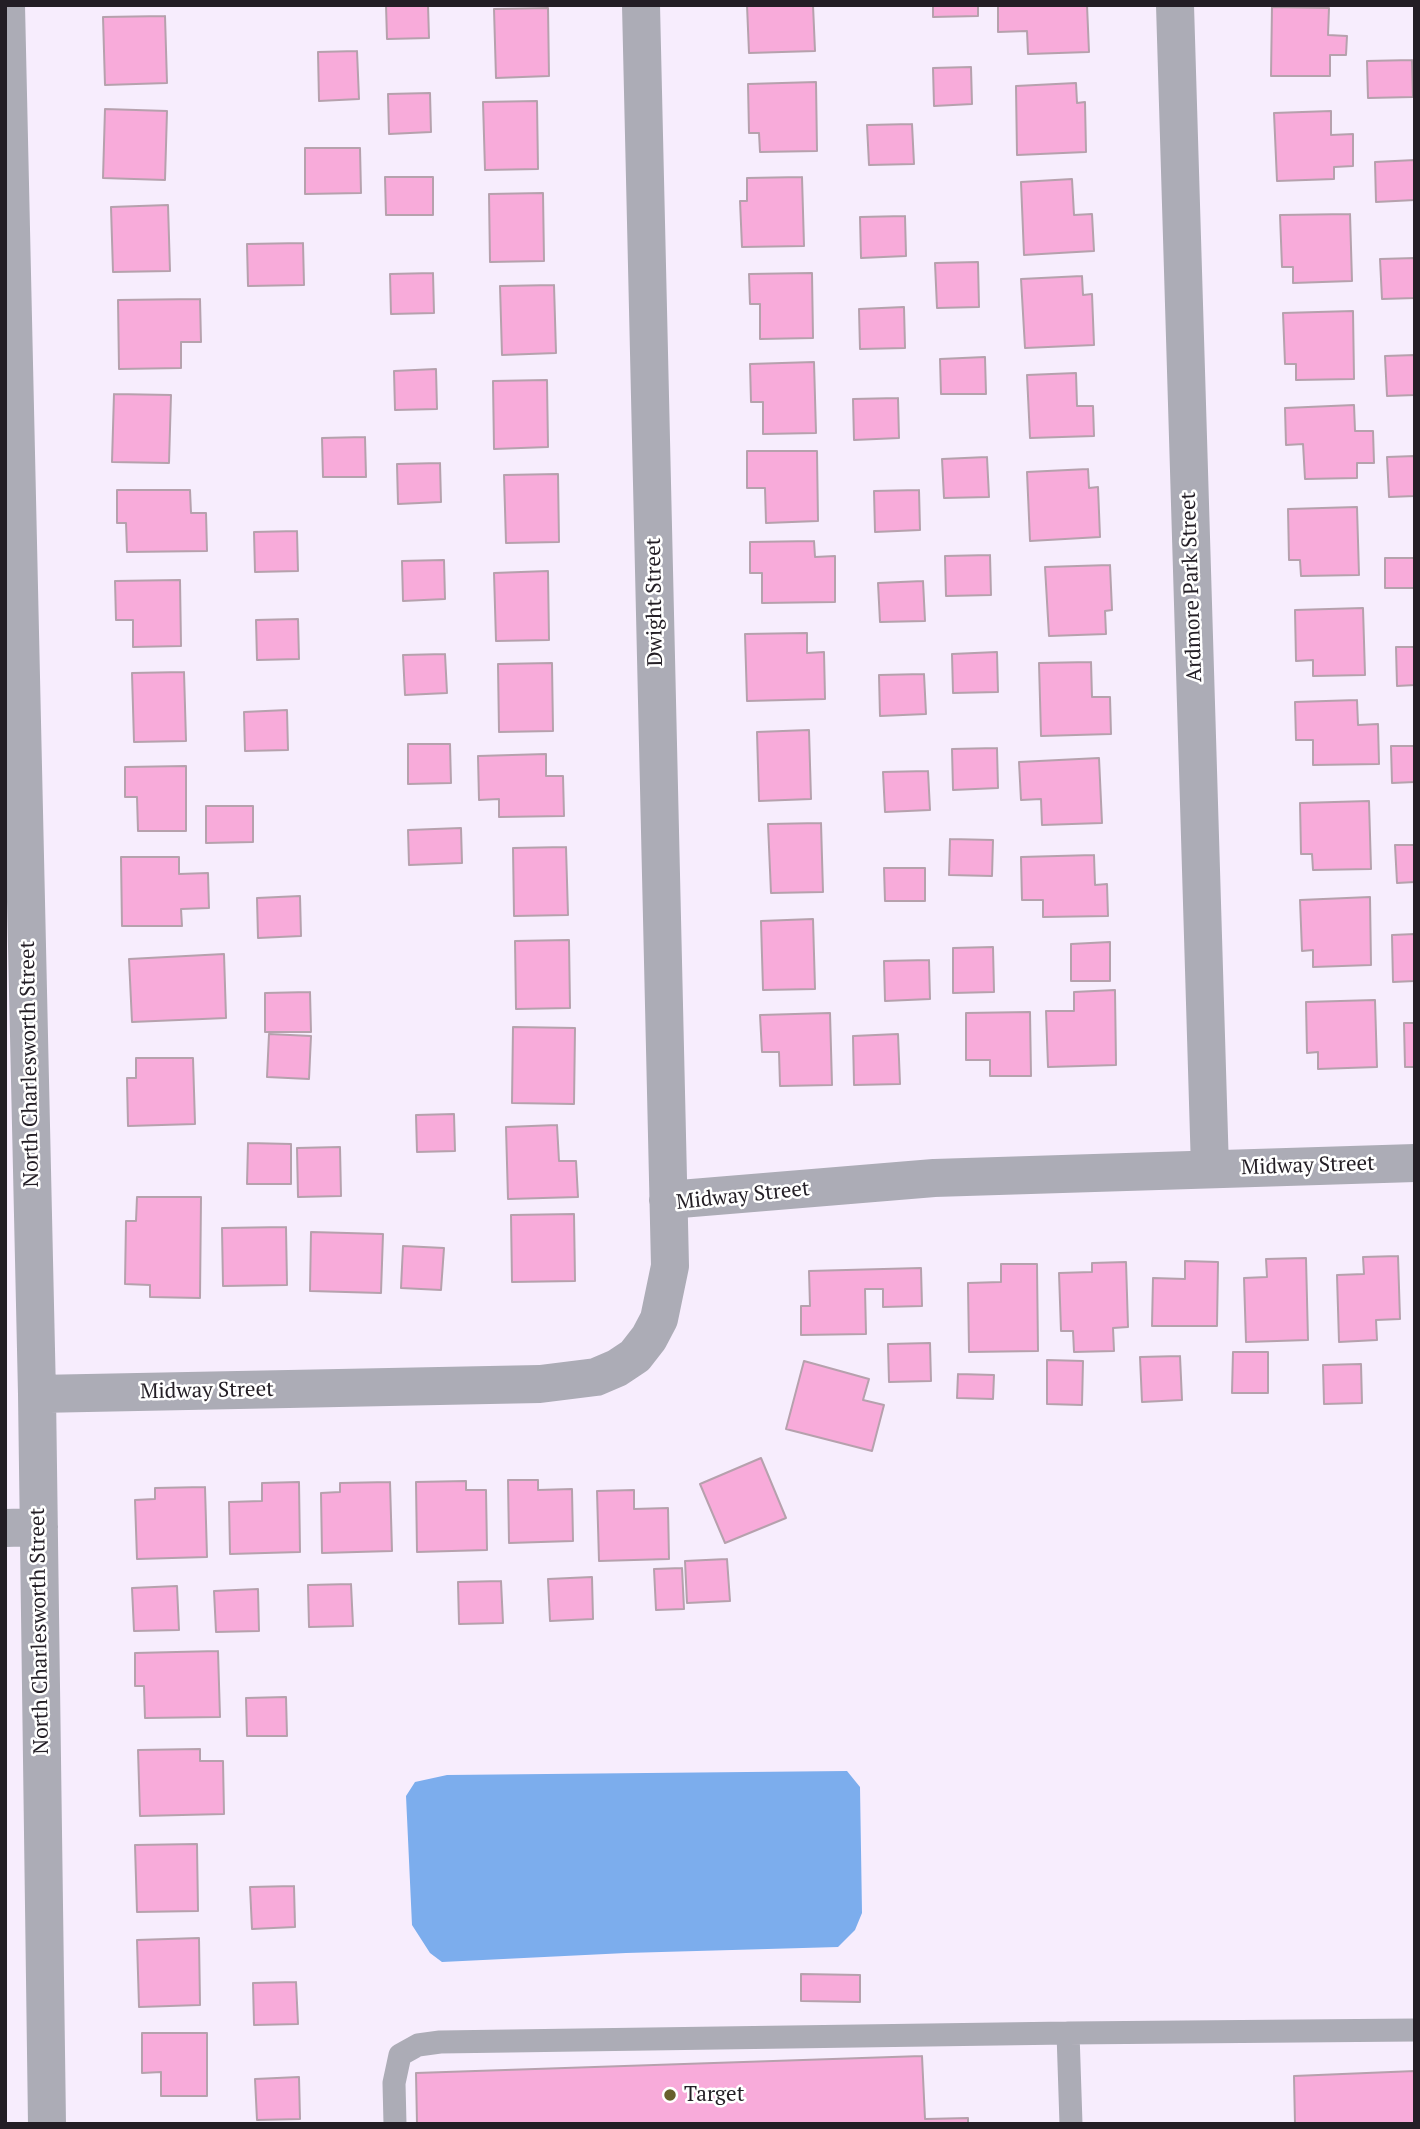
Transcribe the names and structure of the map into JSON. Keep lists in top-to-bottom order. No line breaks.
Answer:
{"streets":{"street":["Ardmore Park Street","Dwight Street","North Charlesworth Street","Midway Street"]},"crossings":[["Ardmore Park Street","Midway Street"],["Dwight Street","Midway Street"],["North Charlesworth Street","Midway Street"]],"places":["Target"]}
